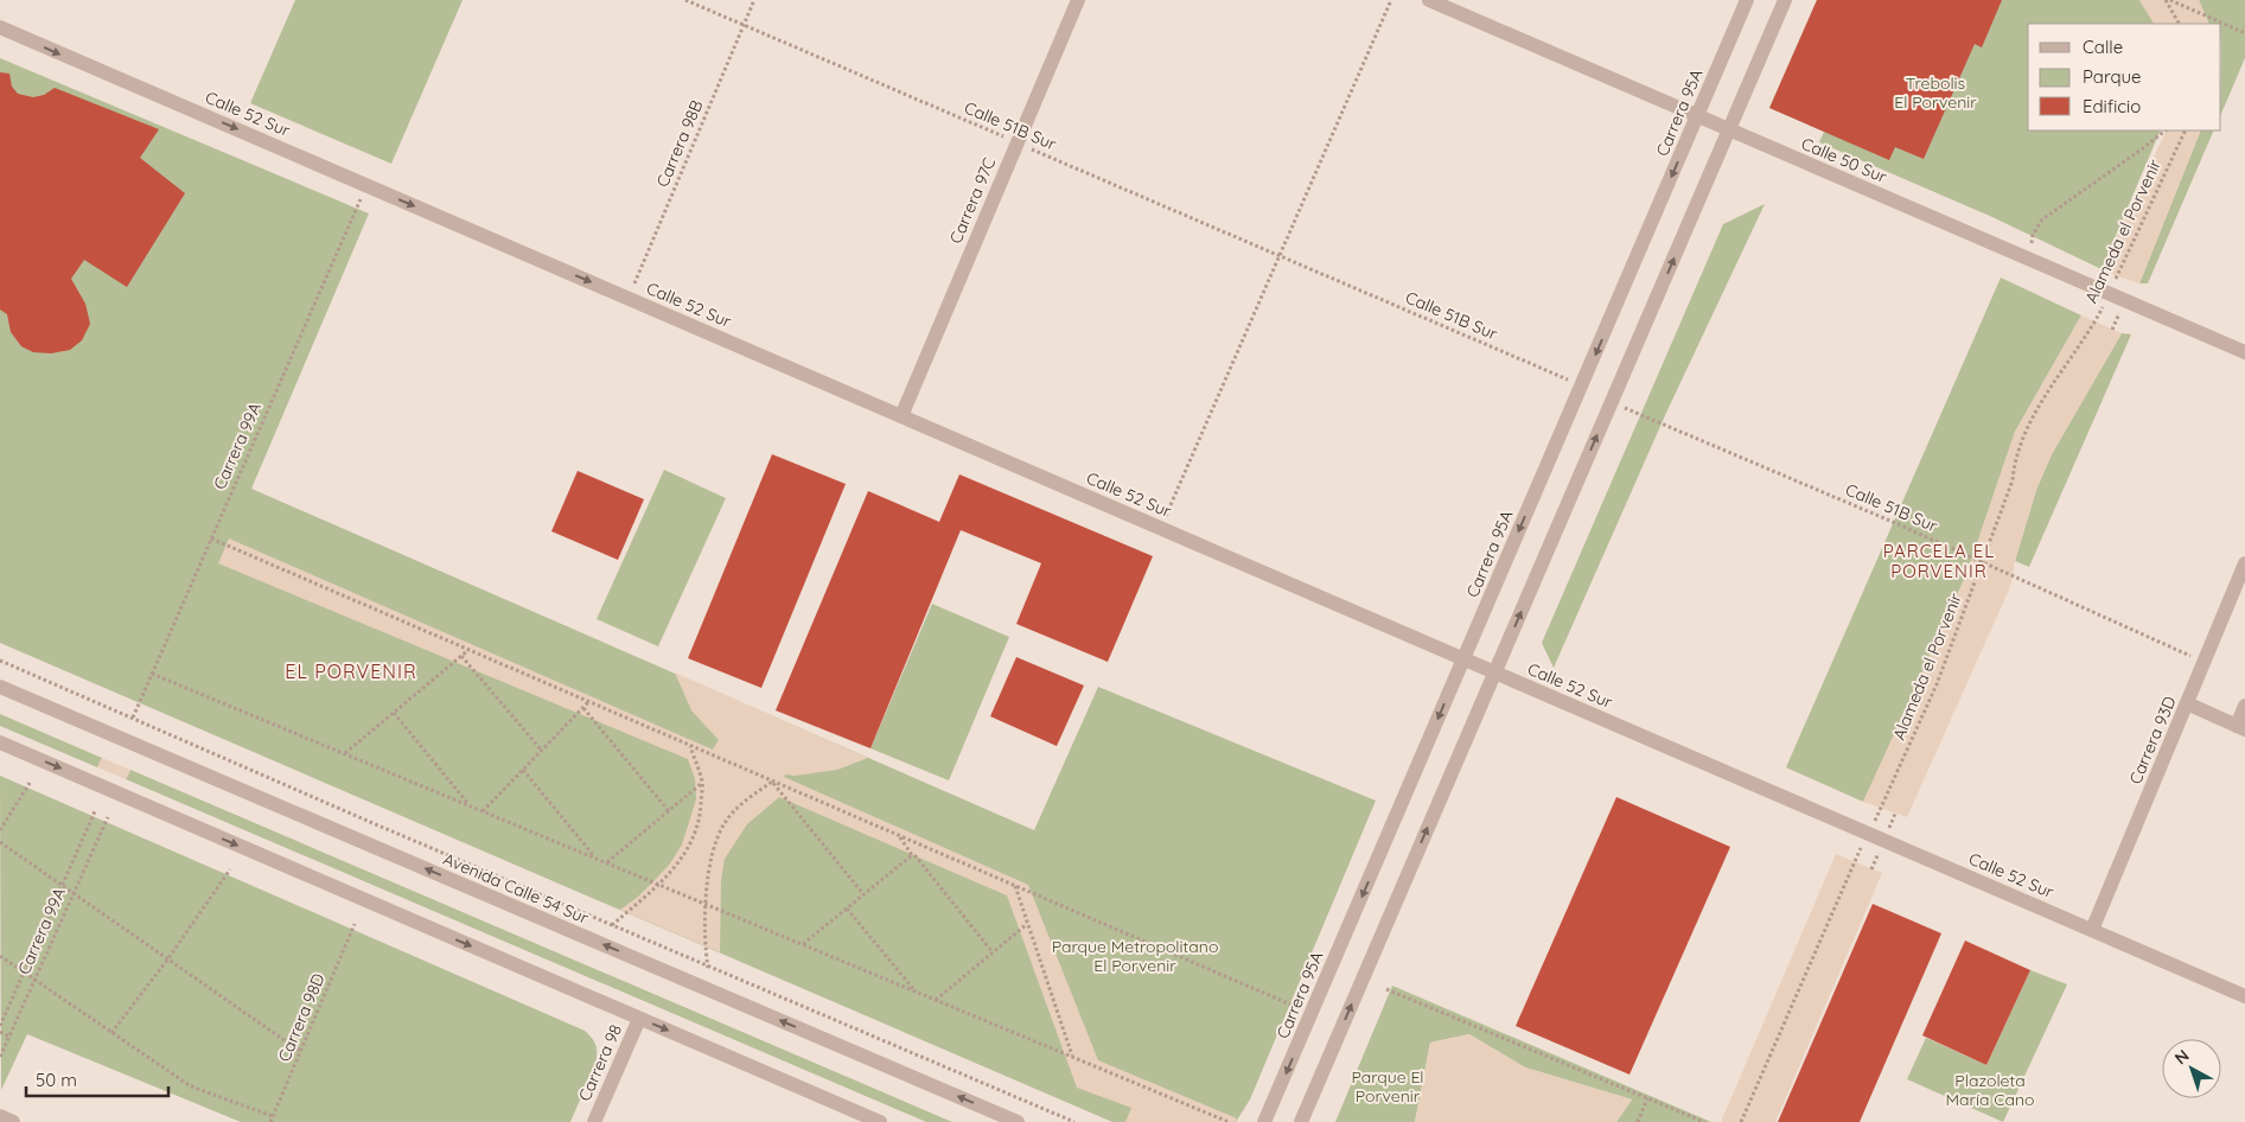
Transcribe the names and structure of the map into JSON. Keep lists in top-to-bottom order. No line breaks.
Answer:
{"streets":{"street":["Carrera 95A","Calle 52 Sur","Calle 50 Sur","Carrera 97C","Carrera 93D","Avenida Calle 54 Sur","Carrera 98"],"path":["Calle 51B Sur","Carrera 98B","Alameda el Porvenir","Carrera 99A","Carrera 98D"]},"crossings":[["Carrera 95A","Calle 52 Sur"],["Carrera 95A","Calle 51B Sur"],["Carrera 95A","Calle 50 Sur"],["Calle 52 Sur","Carrera 98B"],["Calle 52 Sur","Carrera 97C"],["Calle 52 Sur","Alameda el Porvenir"],["Calle 52 Sur","Carrera 99A"],["Calle 52 Sur","Carrera 93D"],["Calle 51B Sur","Carrera 98B"],["Calle 51B Sur","Carrera 97C"],["Calle 51B Sur","Alameda el Porvenir"],["Calle 51B Sur","Carrera 93D"],["Calle 50 Sur","Alameda el Porvenir"]],"districts":["PARCELA EL PORVENIR","EL PORVENIR"],"parks":["Trebolis El Porvenir","Parque Metropolitano El Porvenir","Parque El Porvenir","Plazoleta María Cano"],"legend":["Calle","Parque","Edificio"],"scale_bar":"50 m","north":"top left"}
